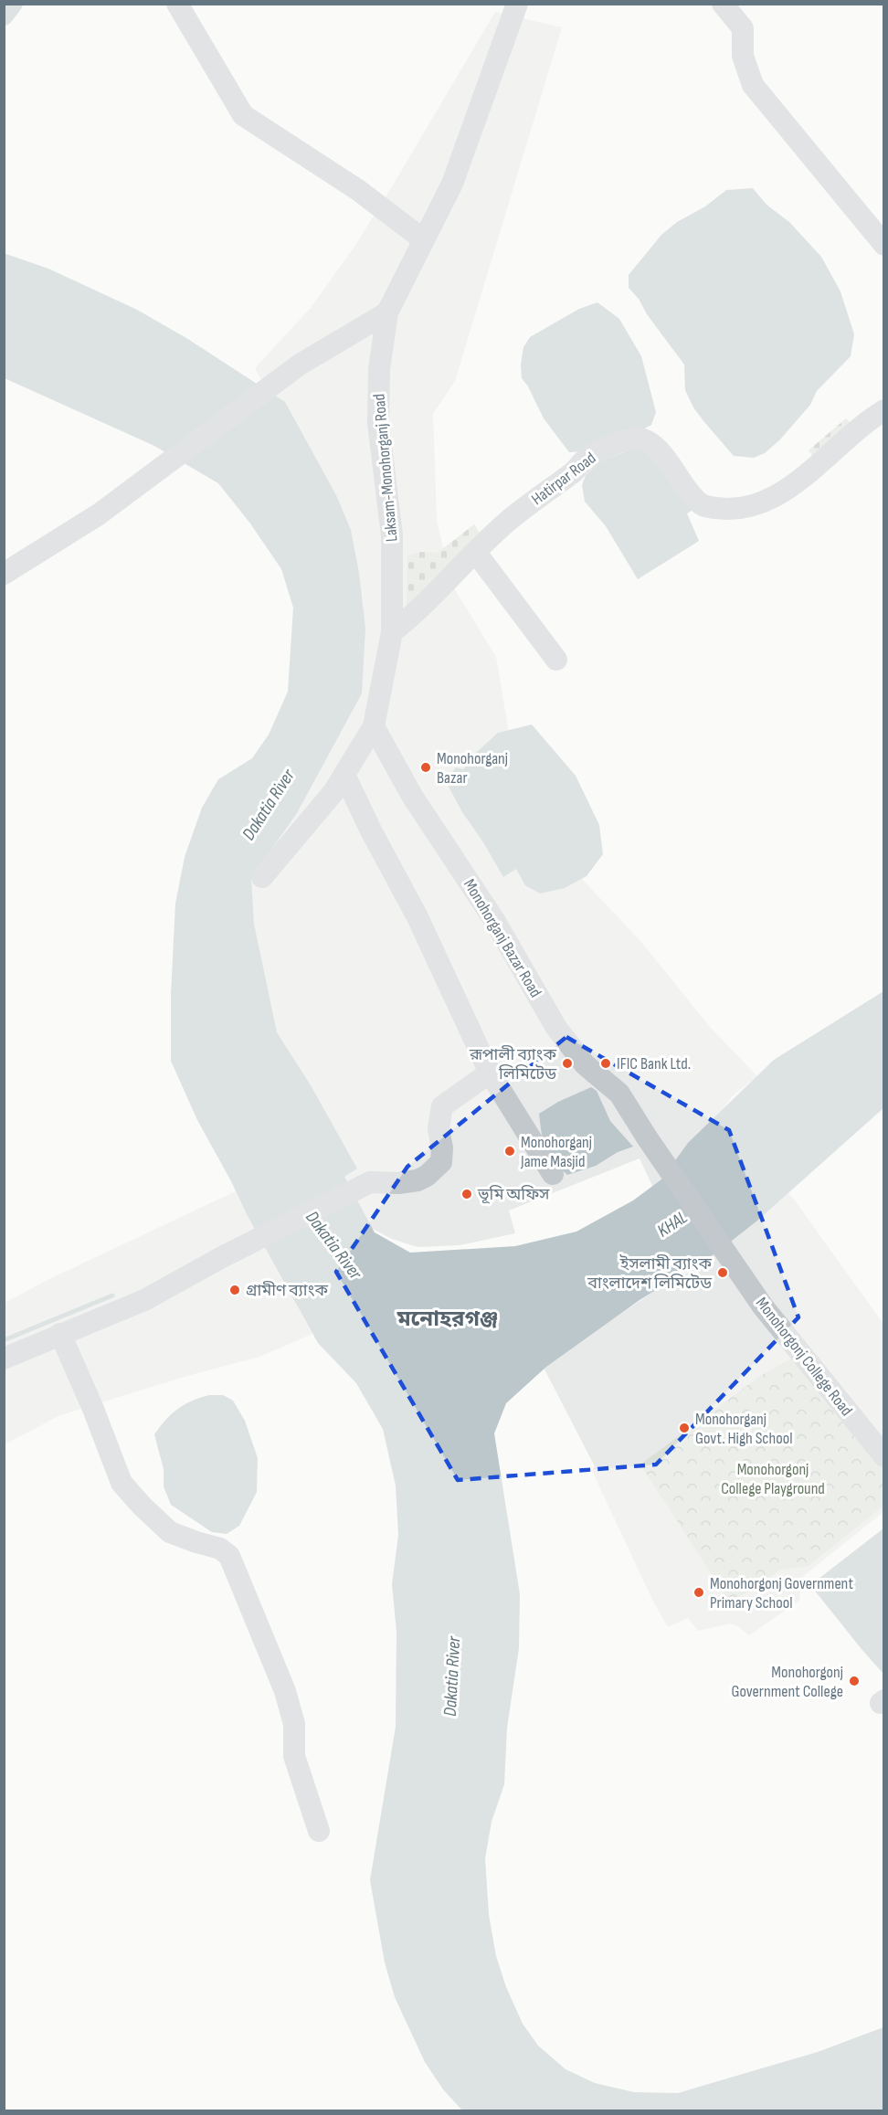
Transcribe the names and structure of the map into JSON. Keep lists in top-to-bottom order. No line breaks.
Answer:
{"streets":{"street":["Laksam-Monohorganj Road","Hatirpar Road","Monohorganj Bazar Road","Monohorgonj College Road"]},"crossings":[["Laksam-Monohorganj Road","Hatirpar Road"],["Laksam-Monohorganj Road","Monohorganj Bazar Road"],["Monohorganj Bazar Road","Monohorgonj College Road"]],"districts":["মনোহরগঞ্জ"],"water":["Dakatia River","KHAL"],"parks":["Monohorgonj College Playground"],"places":["Monohorganj Bazar","রূপালী ব্যাংক লিমিটেড","IFIC Bank Ltd.","Monohorganj Jame Masjid","ভূমি অফিস","ইসলামী ব্যাংক বাংলাদেশ লিমিটেড","গ্রামীণ ব্যাংক","Monohorganj Govt. High School","Monohorgonj Government Primary School","Monohorgonj Government College"]}
